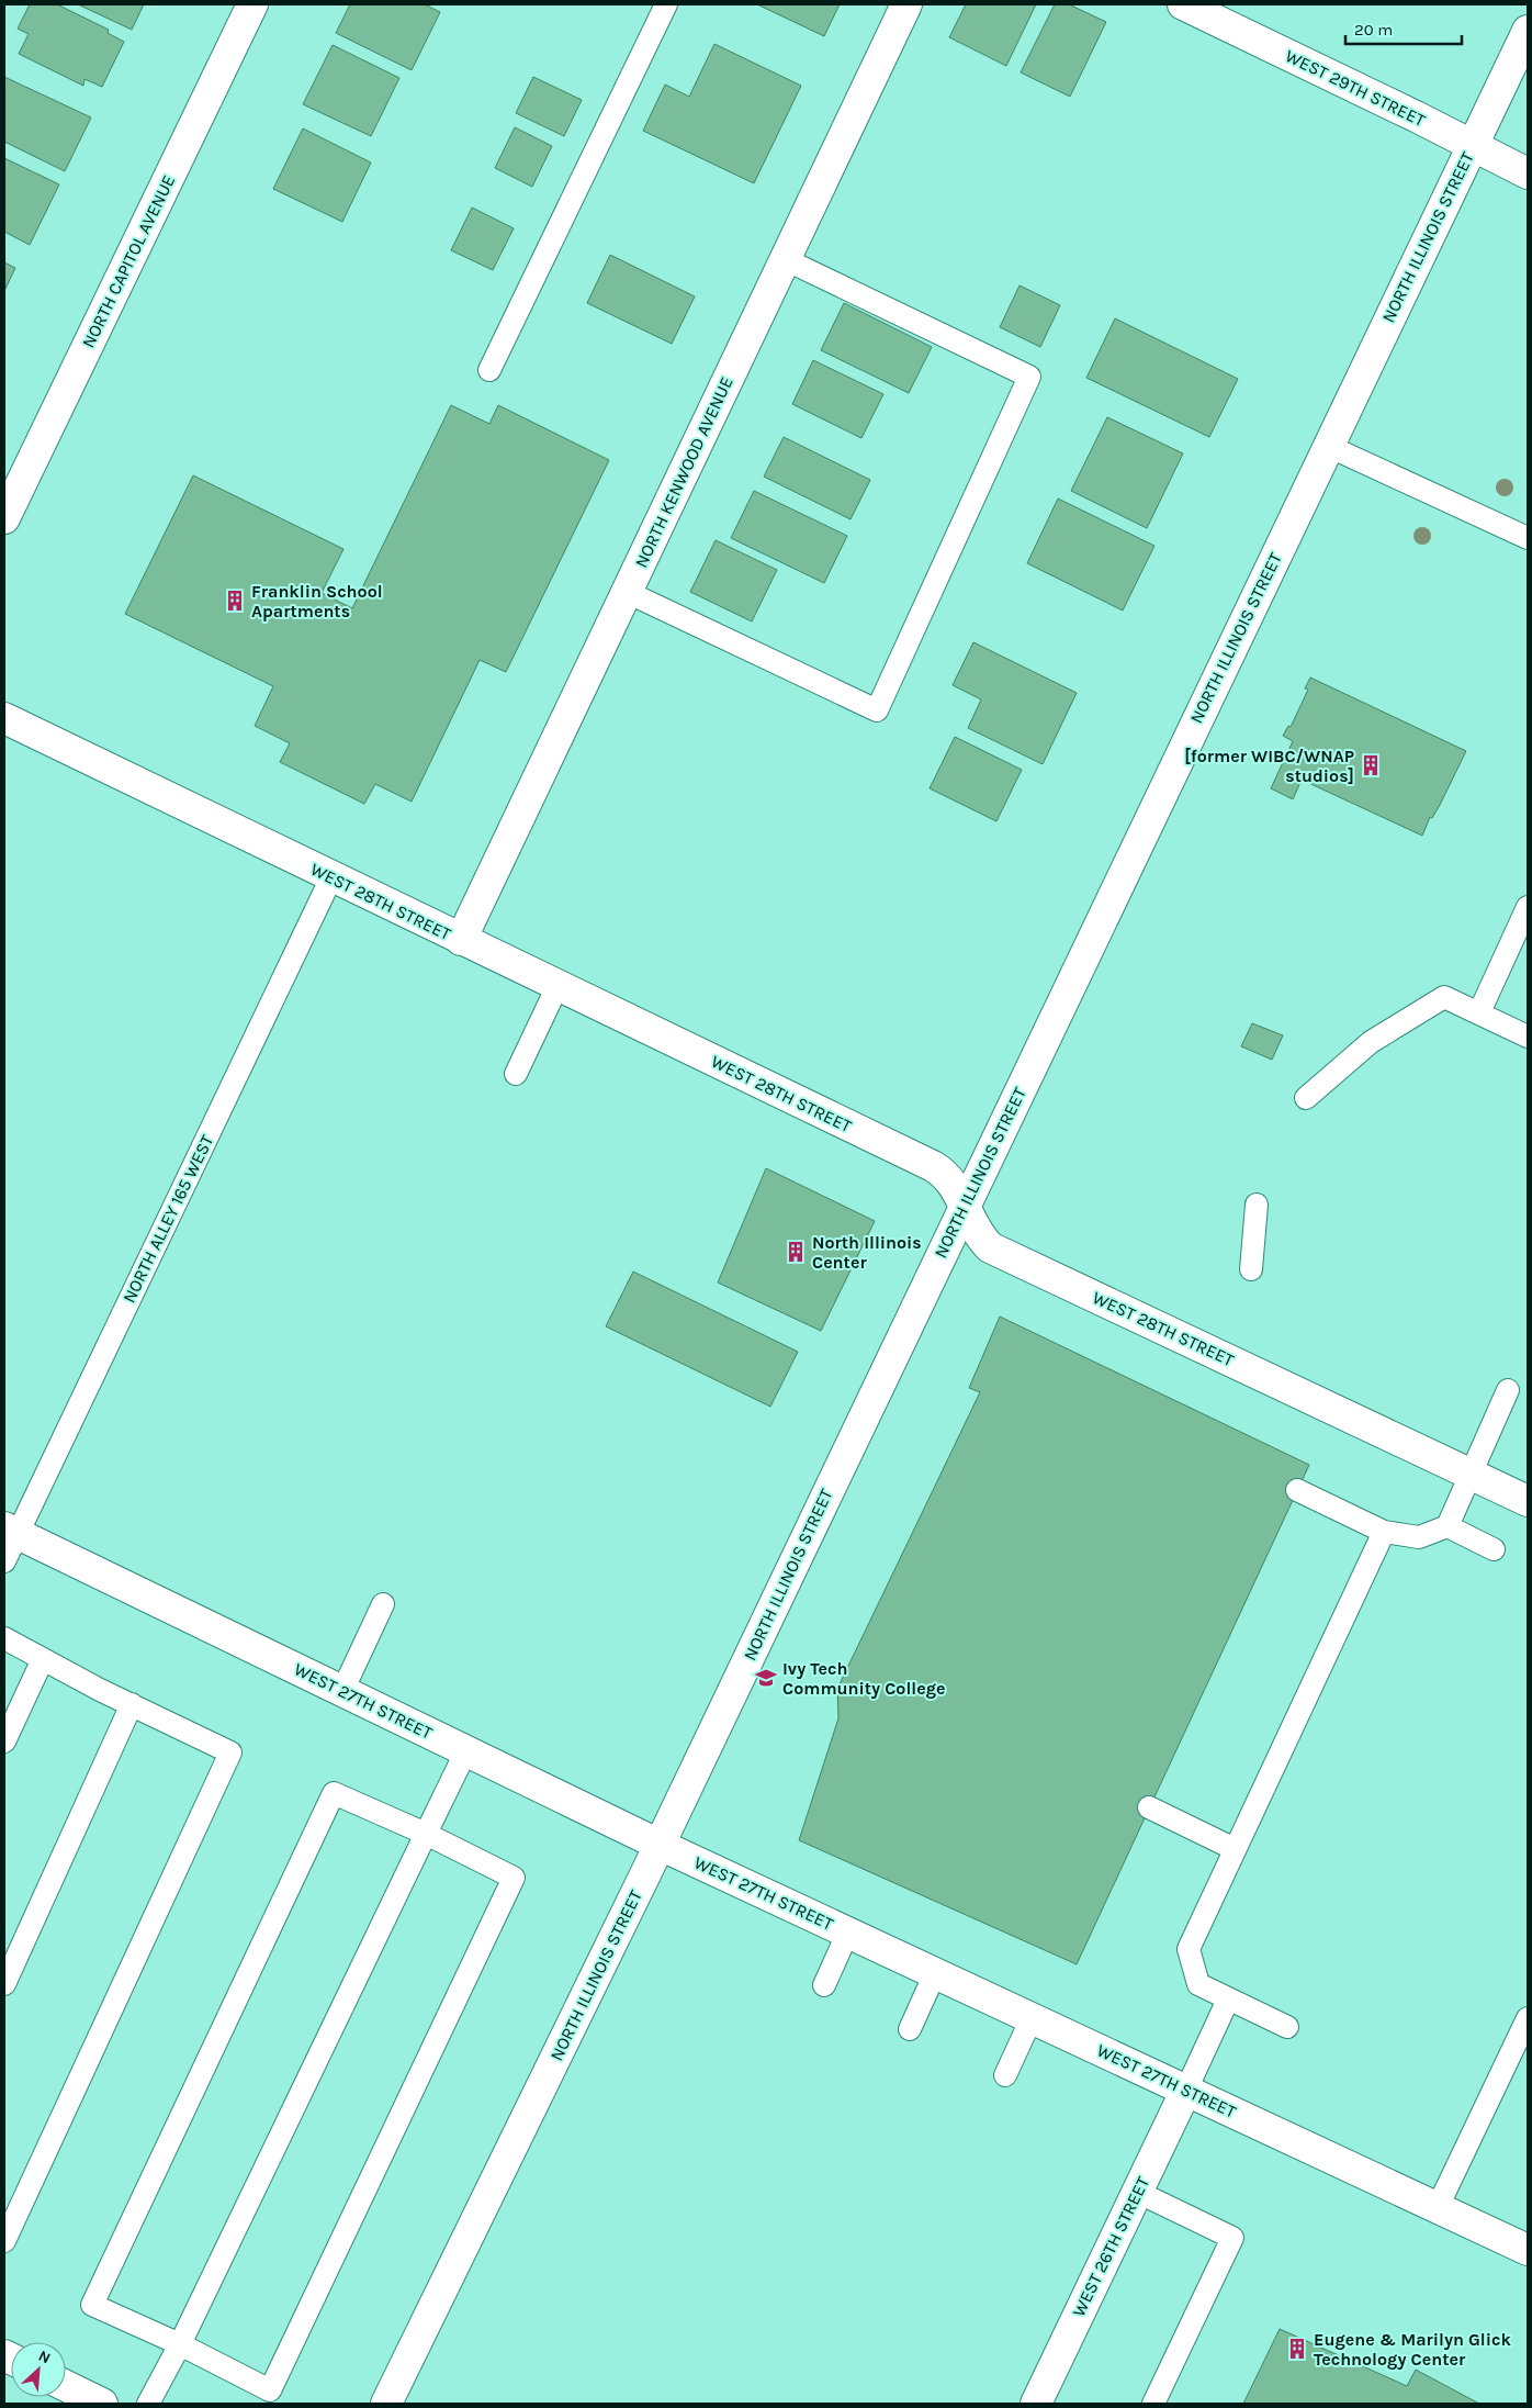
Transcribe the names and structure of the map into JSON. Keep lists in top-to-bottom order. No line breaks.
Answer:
{"streets":{"street":["WEST 29TH STREET","NORTH ILLINOIS STREET","NORTH CAPITOL AVENUE","NORTH KENWOOD AVENUE","WEST 28TH STREET","WEST 27TH STREET","WEST 26TH STREET"],"lane":["NORTH ALLEY 165 WEST"]},"crossings":[["WEST 29TH STREET","NORTH ILLINOIS STREET"],["NORTH ILLINOIS STREET","WEST 28TH STREET"],["NORTH ILLINOIS STREET","WEST 27TH STREET"],["NORTH KENWOOD AVENUE","WEST 28TH STREET"],["WEST 28TH STREET","NORTH ALLEY 165 WEST"],["NORTH ALLEY 165 WEST","WEST 27TH STREET"],["WEST 27TH STREET","WEST 26TH STREET"]],"places":{"building":["Franklin School Apartments","[former WIBC/WNAP studios]","North Illinois Center","Eugene & Marilyn Glick Technology Center"],"school or university":["Ivy Tech Community College"]},"scale_bar":"20 m","north":"top right"}
